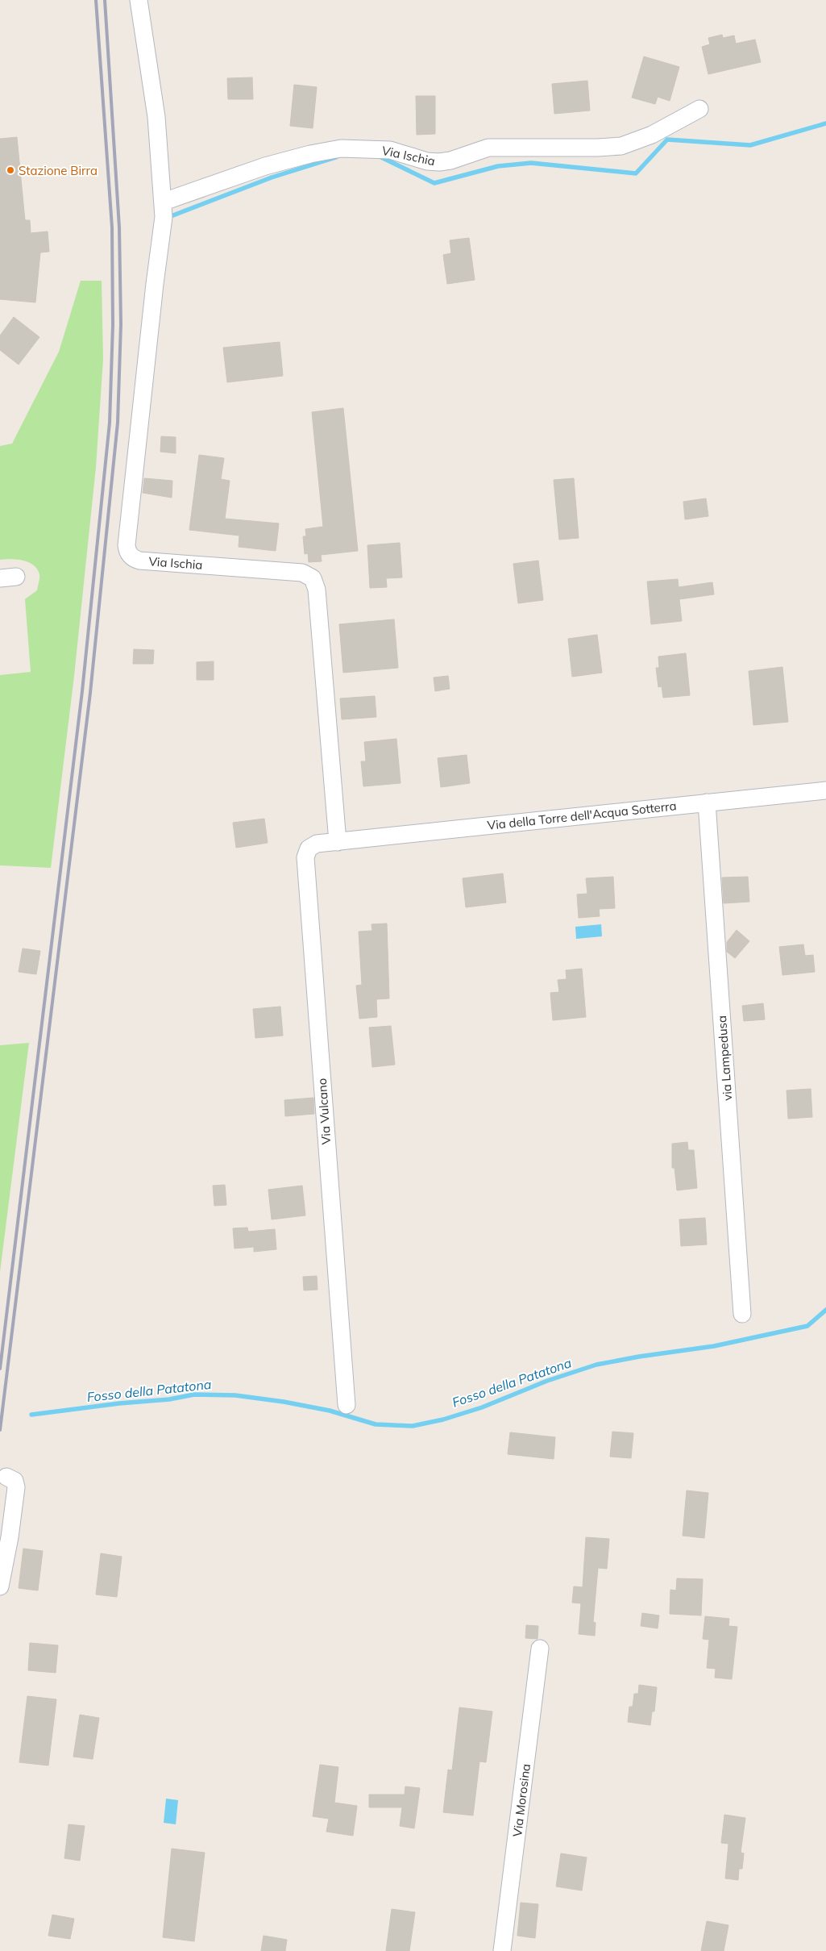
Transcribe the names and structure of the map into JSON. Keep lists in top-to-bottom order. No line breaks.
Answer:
{"streets":{"street":["Via Ischia","Via della Torre dell'Acqua Sotterra","via Lampedusa","Via Vulcano","Via Morosina"]},"crossings":[["Via Ischia","Via della Torre dell'Acqua Sotterra"],["Via Ischia","Via Vulcano"],["Via della Torre dell'Acqua Sotterra","via Lampedusa"],["Via della Torre dell'Acqua Sotterra","Via Vulcano"]],"water":["Fosso della Patatona"],"places":["Stazione Birra"]}
